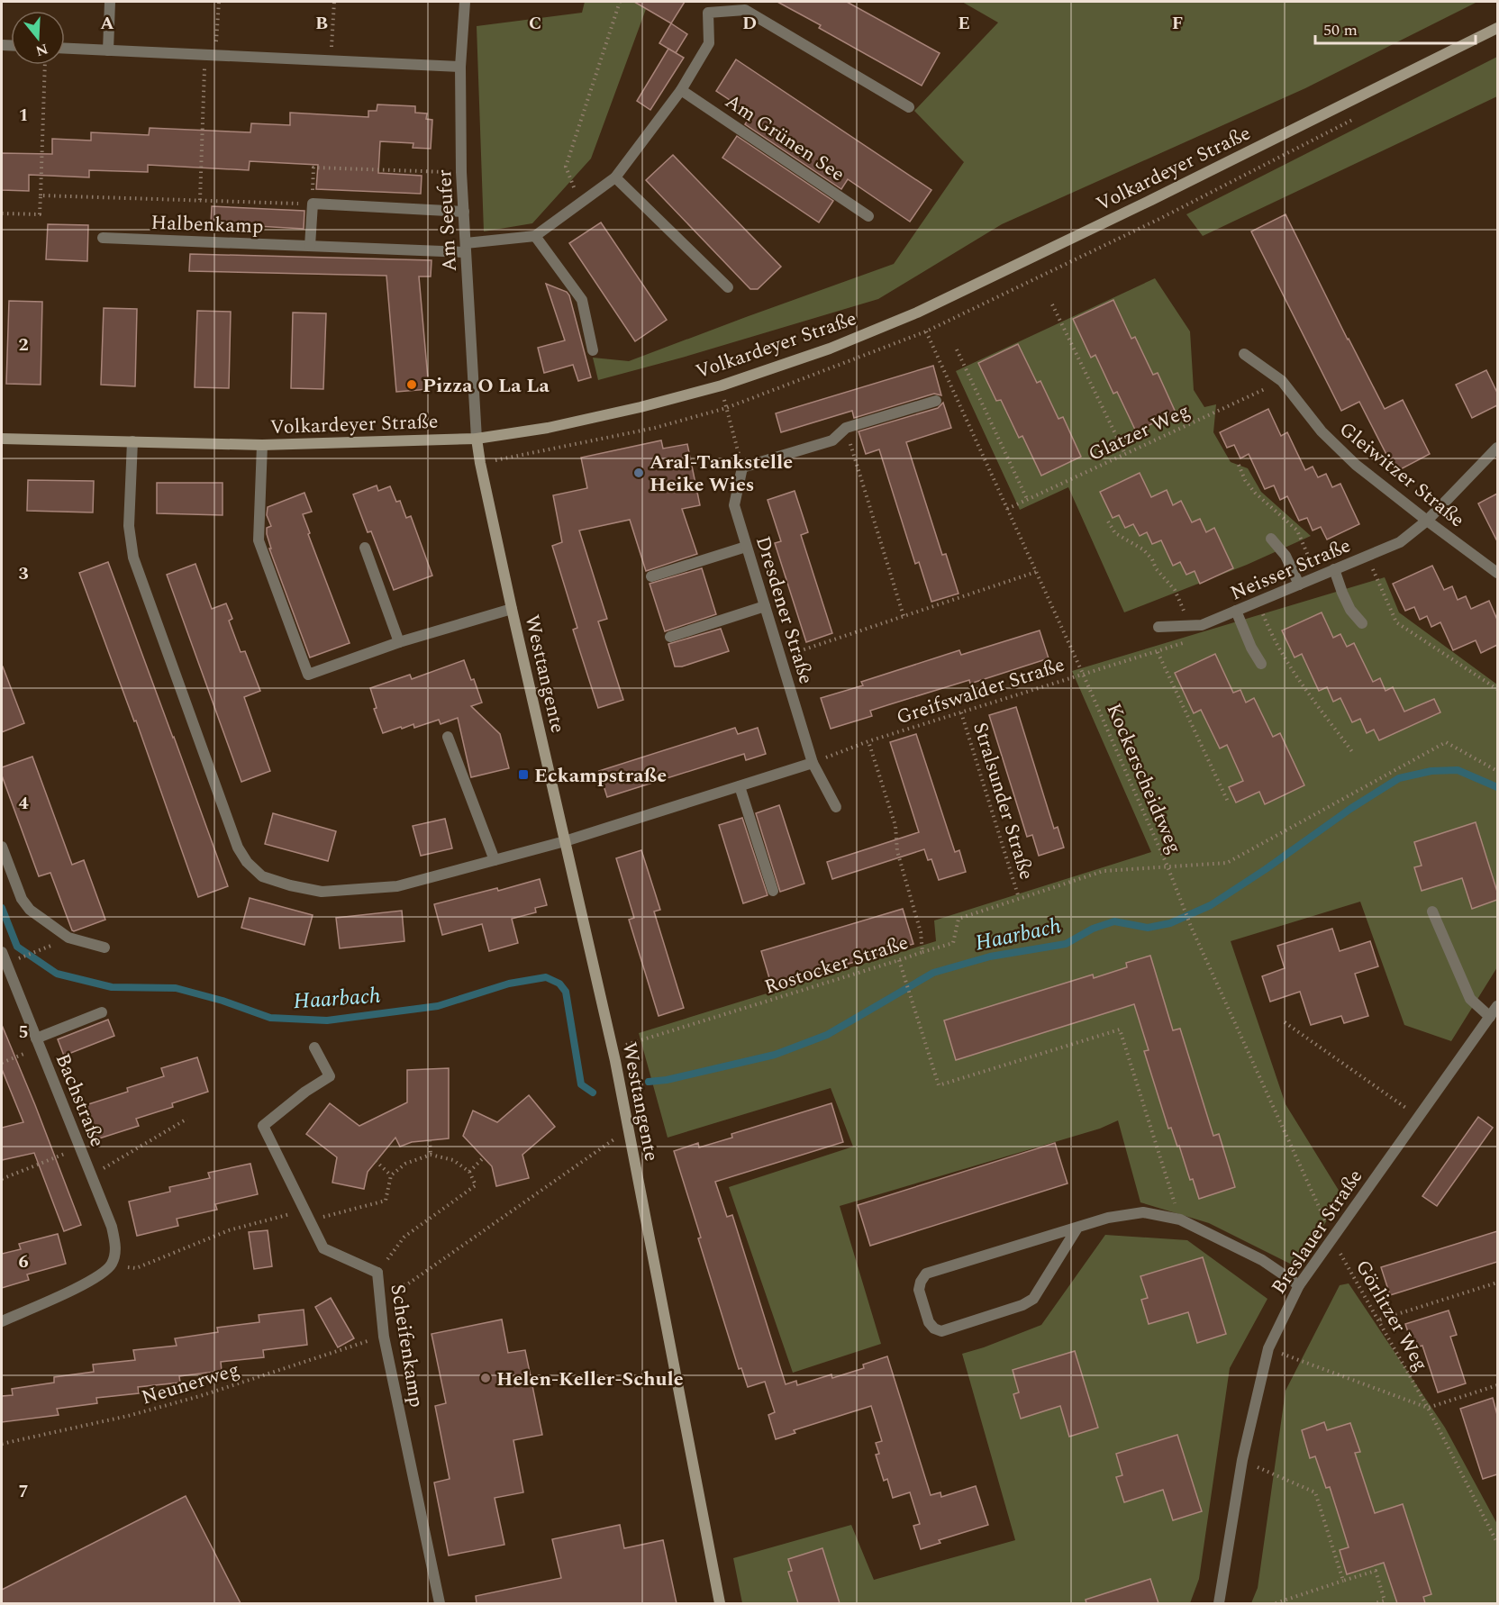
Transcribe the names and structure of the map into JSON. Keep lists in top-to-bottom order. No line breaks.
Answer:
{"streets":{"main road":["Volkardeyer Straße","Westtangente"],"street":["Am Grünen See","Am Seeufer","Halbenkamp","Gleiwitzer Straße","Neisser Straße","Dresdener Straße","Bachstraße","Breslauer Straße","Scheifenkamp"],"path":["Glatzer Weg","Greifswalder Straße","Kockerscheidtweg","Stralsunder Straße","Rostocker Straße","Görlitzer Weg","Neunerweg"]},"crossings":[["Volkardeyer Straße","Am Seeufer"],["Volkardeyer Straße","Westtangente"],["Am Seeufer","Halbenkamp"],["Am Seeufer","Westtangente"],["Glatzer Weg","Gleiwitzer Straße"],["Glatzer Weg","Kockerscheidtweg"],["Gleiwitzer Straße","Neisser Straße"],["Dresdener Straße","Greifswalder Straße"],["Westtangente","Rostocker Straße"],["Greifswalder Straße","Kockerscheidtweg"],["Greifswalder Straße","Stralsunder Straße"],["Greifswalder Straße","Rostocker Straße"],["Kockerscheidtweg","Stralsunder Straße"],["Kockerscheidtweg","Breslauer Straße"],["Kockerscheidtweg","Görlitzer Weg"],["Stralsunder Straße","Rostocker Straße"],["Breslauer Straße","Görlitzer Weg"],["Scheifenkamp","Neunerweg"]],"water":["Haarbach"],"places":{"other":["Pizza O La La","Aral-Tankstelle Heike Wies","Helen-Keller-Schule"],"transit":["Eckampstraße"]},"scale_bar":"50 m","north":"bottom","grid":{"columns":["A","B","C","D","E","F"],"rows":["1","2","3","4","5","6","7"]}}
